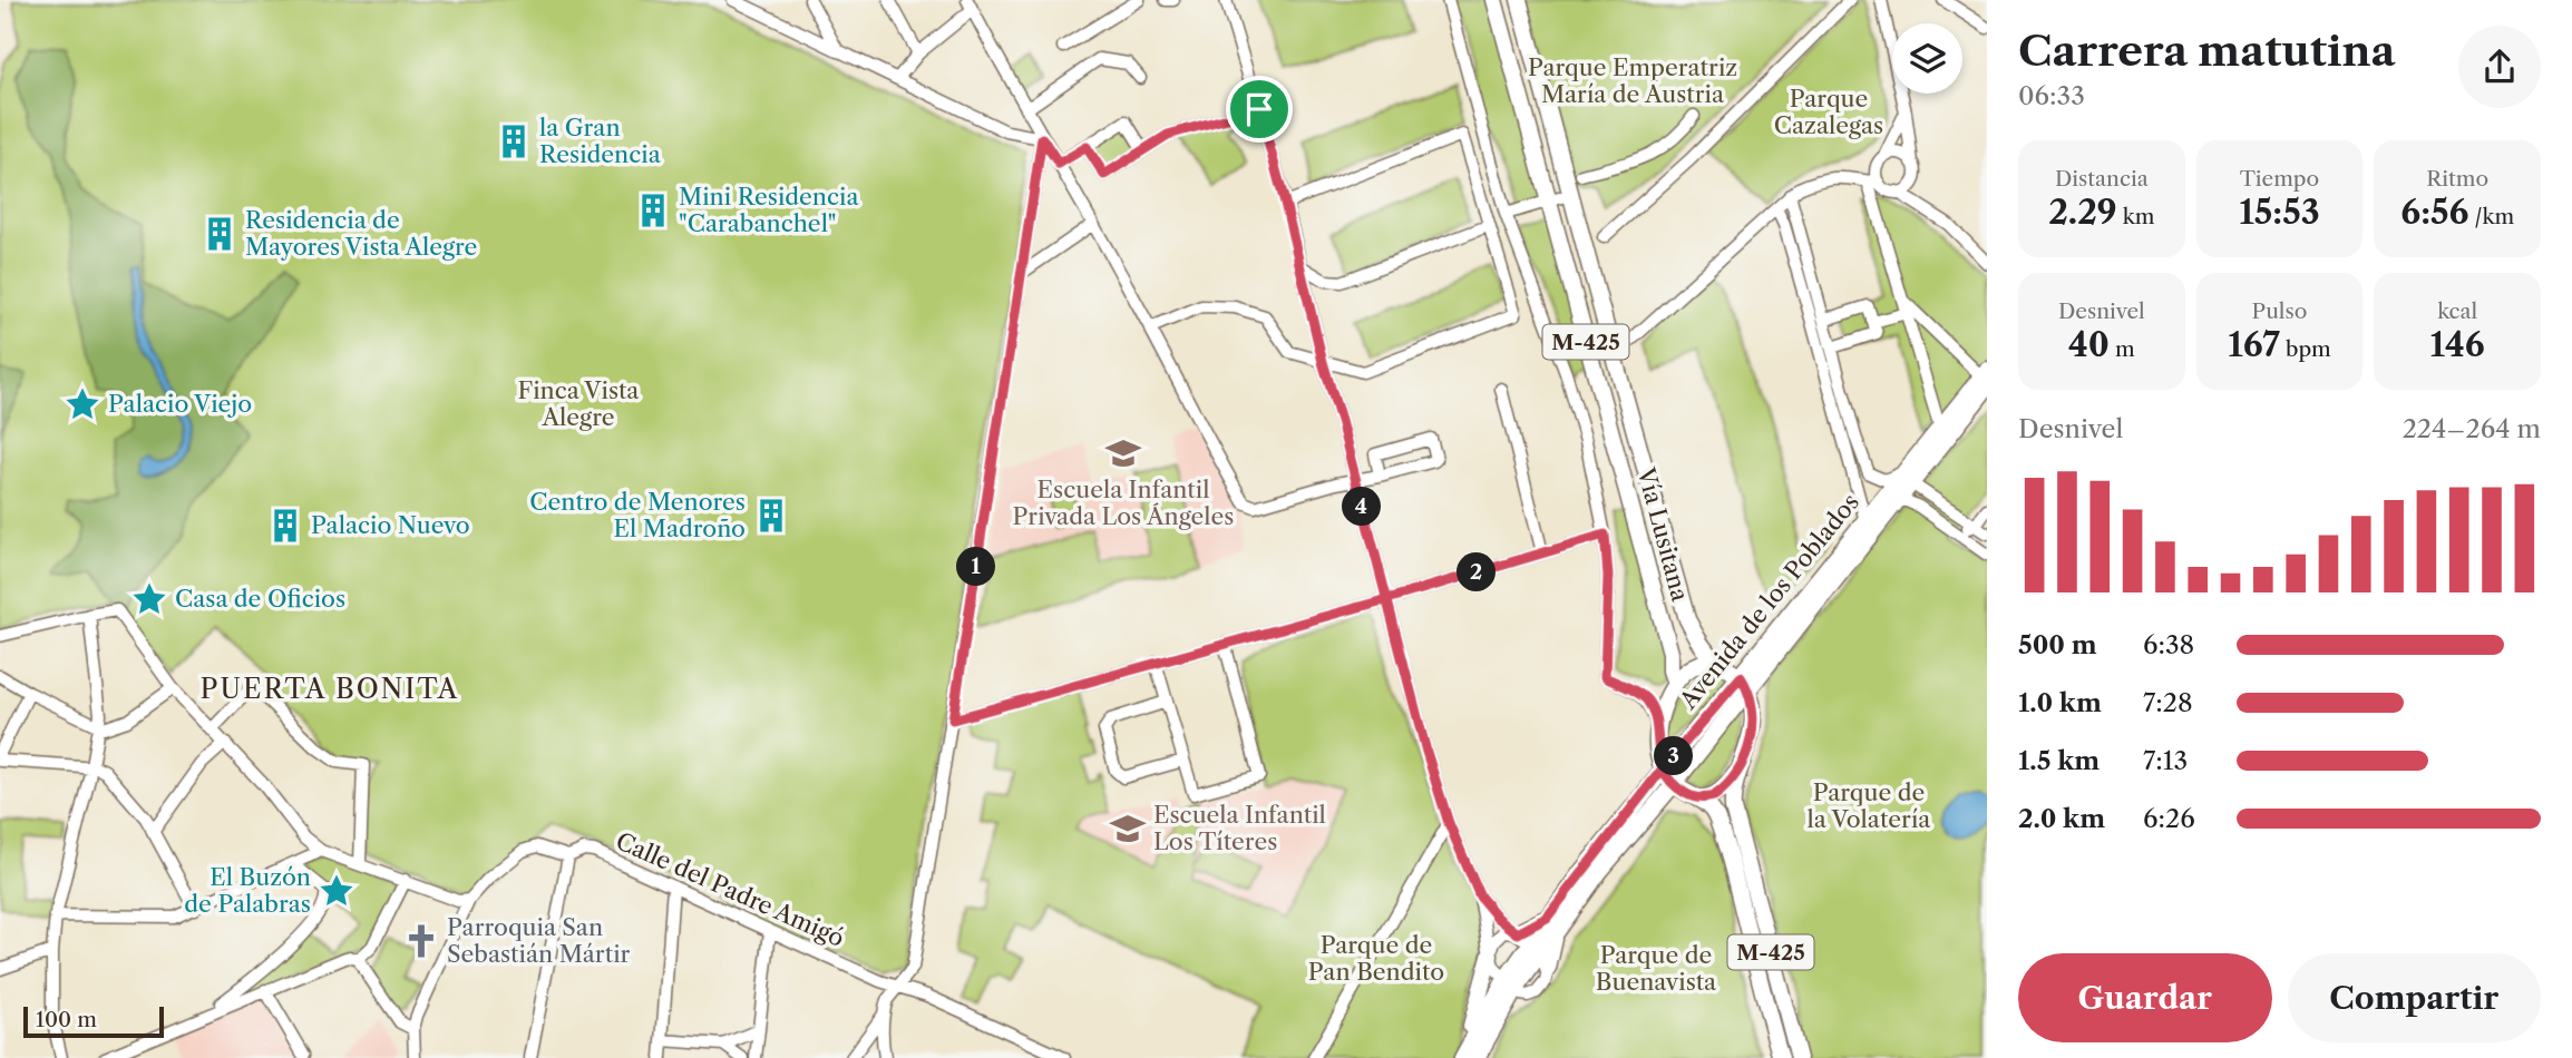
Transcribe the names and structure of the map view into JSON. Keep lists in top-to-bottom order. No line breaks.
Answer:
{"streets":{"main road":["M-425","Vía Lusitana","Avenida de los Poblados"],"street":["Calle del Padre Amigó"]},"crossings":[["M-425","Avenida de los Poblados"],["Vía Lusitana","Avenida de los Poblados"]],"districts":["PUERTA BONITA"],"parks":["Parque Emperatriz María de Austria","Parque Cazalegas","Finca Vista Alegre","Parque de la Volatería","Parque de Pan Bendito","Parque de Buenavista"],"places":{"building":["la Gran Residencia","Mini Residencia \"Carabanchel\"","Residencia de Mayores Vista Alegre","Centro de Menores El Madroño","Palacio Nuevo"],"place":["Palacio Viejo","Casa de Oficios","El Buzón de Palabras"],"school or university":["Escuela Infantil Privada Los Ángeles","Escuela Infantil Los Títeres"],"church":["Parroquia San Sebastián Mártir"]},"scale_bar":"100 m","page":{"heading":["Carrera matutina","06:33"],"stats":[["Distancia","2.29 km"],["Tiempo","15:53"],["Ritmo","6:56 /km"],["Desnivel","40 m"],["Pulso","167 bpm"],["kcal","146"]],"chart":["Desnivel","224–264 m"],"pins":["4","1","2","3"],"list":[{"name":"500 m","note":"6:38"},{"name":"1.0 km","note":"7:28"},{"name":"1.5 km","note":"7:13"},{"name":"2.0 km","note":"6:26"}],"buttons":["Guardar","Compartir"],"scale":"100 m"}}
